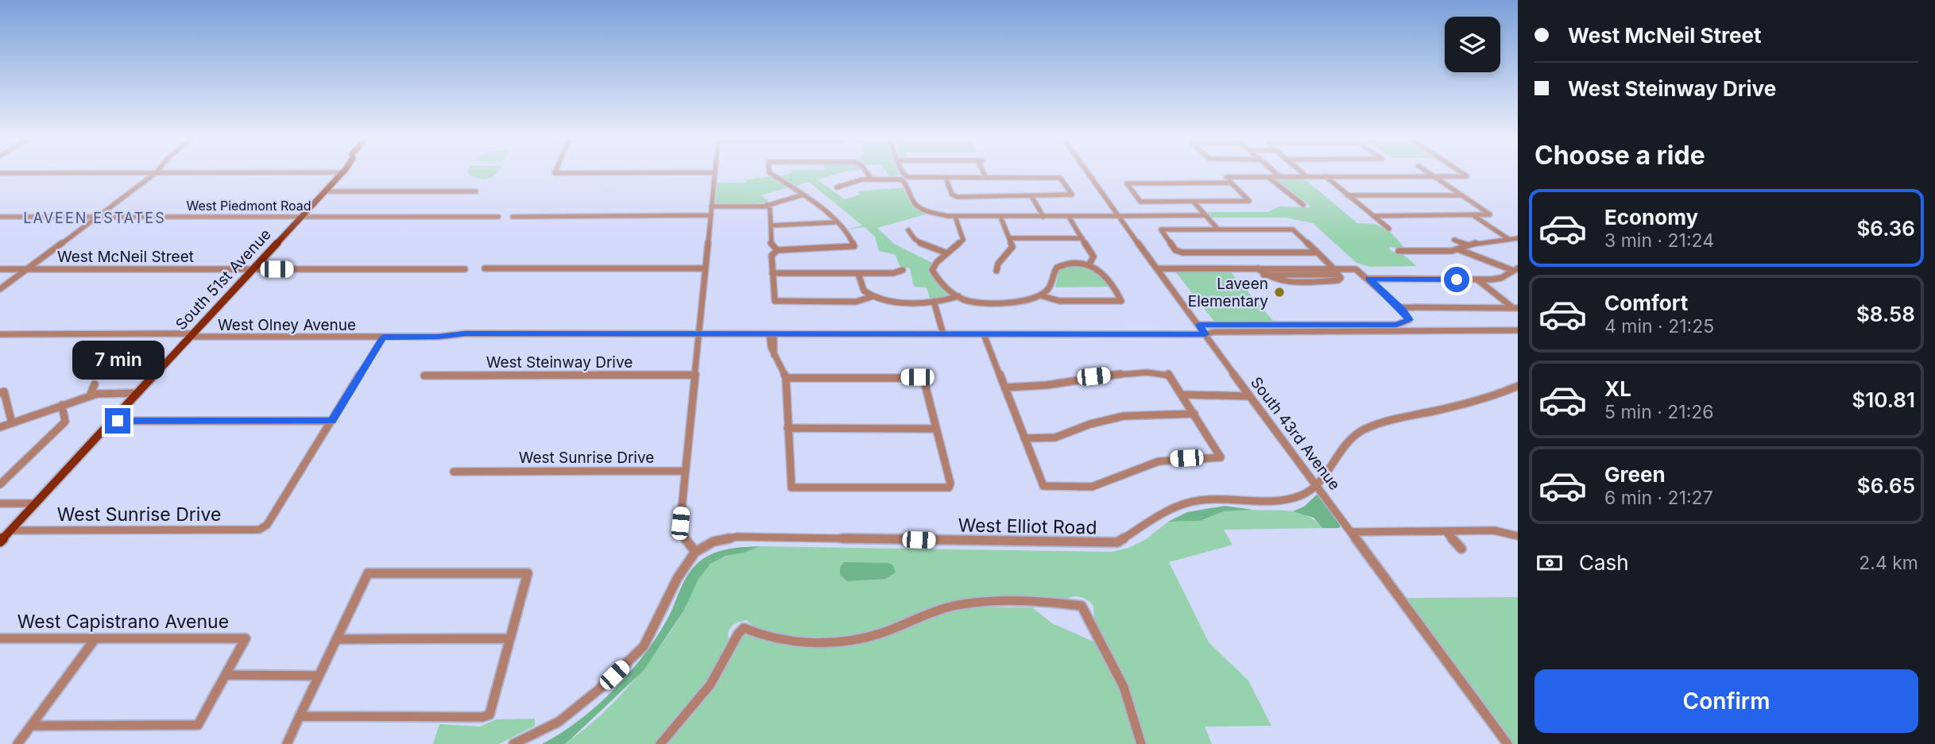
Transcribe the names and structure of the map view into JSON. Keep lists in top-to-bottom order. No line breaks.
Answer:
{"streets":{"main road":["South 51st Avenue"],"street":["West Piedmont Road","West McNeil Street","West Olney Avenue","West Steinway Drive","South 43rd Avenue","West Sunrise Drive","West Elliot Road","West Capistrano Avenue"]},"crossings":[["West Piedmont Road","South 51st Avenue"],["West McNeil Street","South 51st Avenue"],["South 51st Avenue","West Olney Avenue"],["South 51st Avenue","West Sunrise Drive"],["West Olney Avenue","South 43rd Avenue"],["South 43rd Avenue","West Elliot Road"]],"districts":["LAVEEN ESTATES"],"places":["Laveen Elementary"],"page":{"banner":["West McNeil Street","West Steinway Drive"],"heading":"Choose a ride","list":[{"name":"Economy","note":"3 min · 21:24","value":"$6.36"},{"name":"Comfort","note":"4 min · 21:25","value":"$8.58"},{"name":"XL","note":"5 min · 21:26","value":"$10.81"},{"name":"Green","note":"6 min · 21:27","value":"$6.65"}],"bubble":"7 min","pay":["Cash","2.4 km"],"buttons":"Confirm"}}
